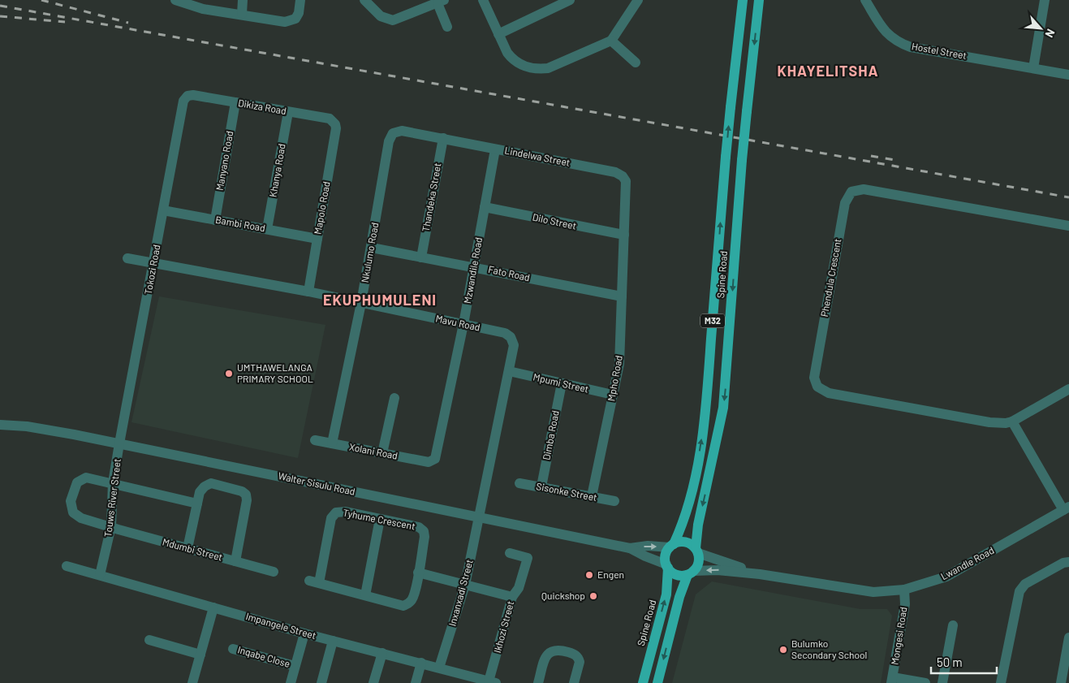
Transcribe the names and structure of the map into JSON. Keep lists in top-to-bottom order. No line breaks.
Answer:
{"streets":{"main road":["Spine Road","M32"],"street":["Hostel Street","Dikiza Road","Lindelwa Street","Manyano Road","Khanya Road","Thandeka Street","Mapolo Road","Dilo Street","Bambi Road","Nkulumo Road","Tokozi Road","Mzwandile Road","Fato Road","Phendula Crescent","Mavu Road","Mpho Road","Mpumi Street","Dimba Road","Xolani Road","Walter Sisulu Road","Sisonke Street","Touws River Street","Tyhume Crescent","Mdumbi Street","Lwandle Road","Inxanxadi Street","Impangele Street","Ikhozi Street","Mongesi Road","Inqabe Close"]},"crossings":[["Dikiza Road","Manyano Road"],["Dikiza Road","Khanya Road"],["Dikiza Road","Mapolo Road"],["Dikiza Road","Tokozi Road"],["Lindelwa Street","Thandeka Street"],["Lindelwa Street","Dilo Street"],["Lindelwa Street","Nkulumo Road"],["Lindelwa Street","Mzwandile Road"],["Lindelwa Street","Mpho Road"],["Manyano Road","Bambi Road"],["Khanya Road","Bambi Road"],["Thandeka Street","Fato Road"],["Mapolo Road","Bambi Road"],["Mapolo Road","Mavu Road"],["Dilo Street","Mzwandile Road"],["Dilo Street","Mpho Road"],["Bambi Road","Tokozi Road"],["Nkulumo Road","Fato Road"],["Nkulumo Road","Mavu Road"],["Nkulumo Road","Xolani Road"],["Tokozi Road","Mavu Road"],["Tokozi Road","Walter Sisulu Road"],["Tokozi Road","Touws River Street"],["Mzwandile Road","Fato Road"],["Mzwandile Road","Mavu Road"],["Mzwandile Road","Xolani Road"],["Fato Road","Mpho Road"],["Spine Road","Walter Sisulu Road"],["Spine Road","Lwandle Road"],["Mavu Road","Mpumi Street"],["Mavu Road","Walter Sisulu Road"],["Mavu Road","Inxanxadi Street"],["Mpho Road","Mpumi Street"],["Mpho Road","Sisonke Street"],["Mpumi Street","Dimba Road"],["Dimba Road","Sisonke Street"],["Walter Sisulu Road","Touws River Street"],["Walter Sisulu Road","Lwandle Road"],["Walter Sisulu Road","Inxanxadi Street"],["Touws River Street","Mdumbi Street"],["Touws River Street","Impangele Street"],["Tyhume Crescent","Ikhozi Street"],["Lwandle Road","Mongesi Road"],["Inxanxadi Street","Impangele Street"],["Inxanxadi Street","Ikhozi Street"],["Impangele Street","Ikhozi Street"]],"districts":["KHAYELITSHA","EKUPHUMULENI"],"places":["UMTHAWELANGA PRIMARY SCHOOL","Engen","Quickshop","Bulumko Secondary School"],"scale_bar":"50 m","north":"bottom right"}
